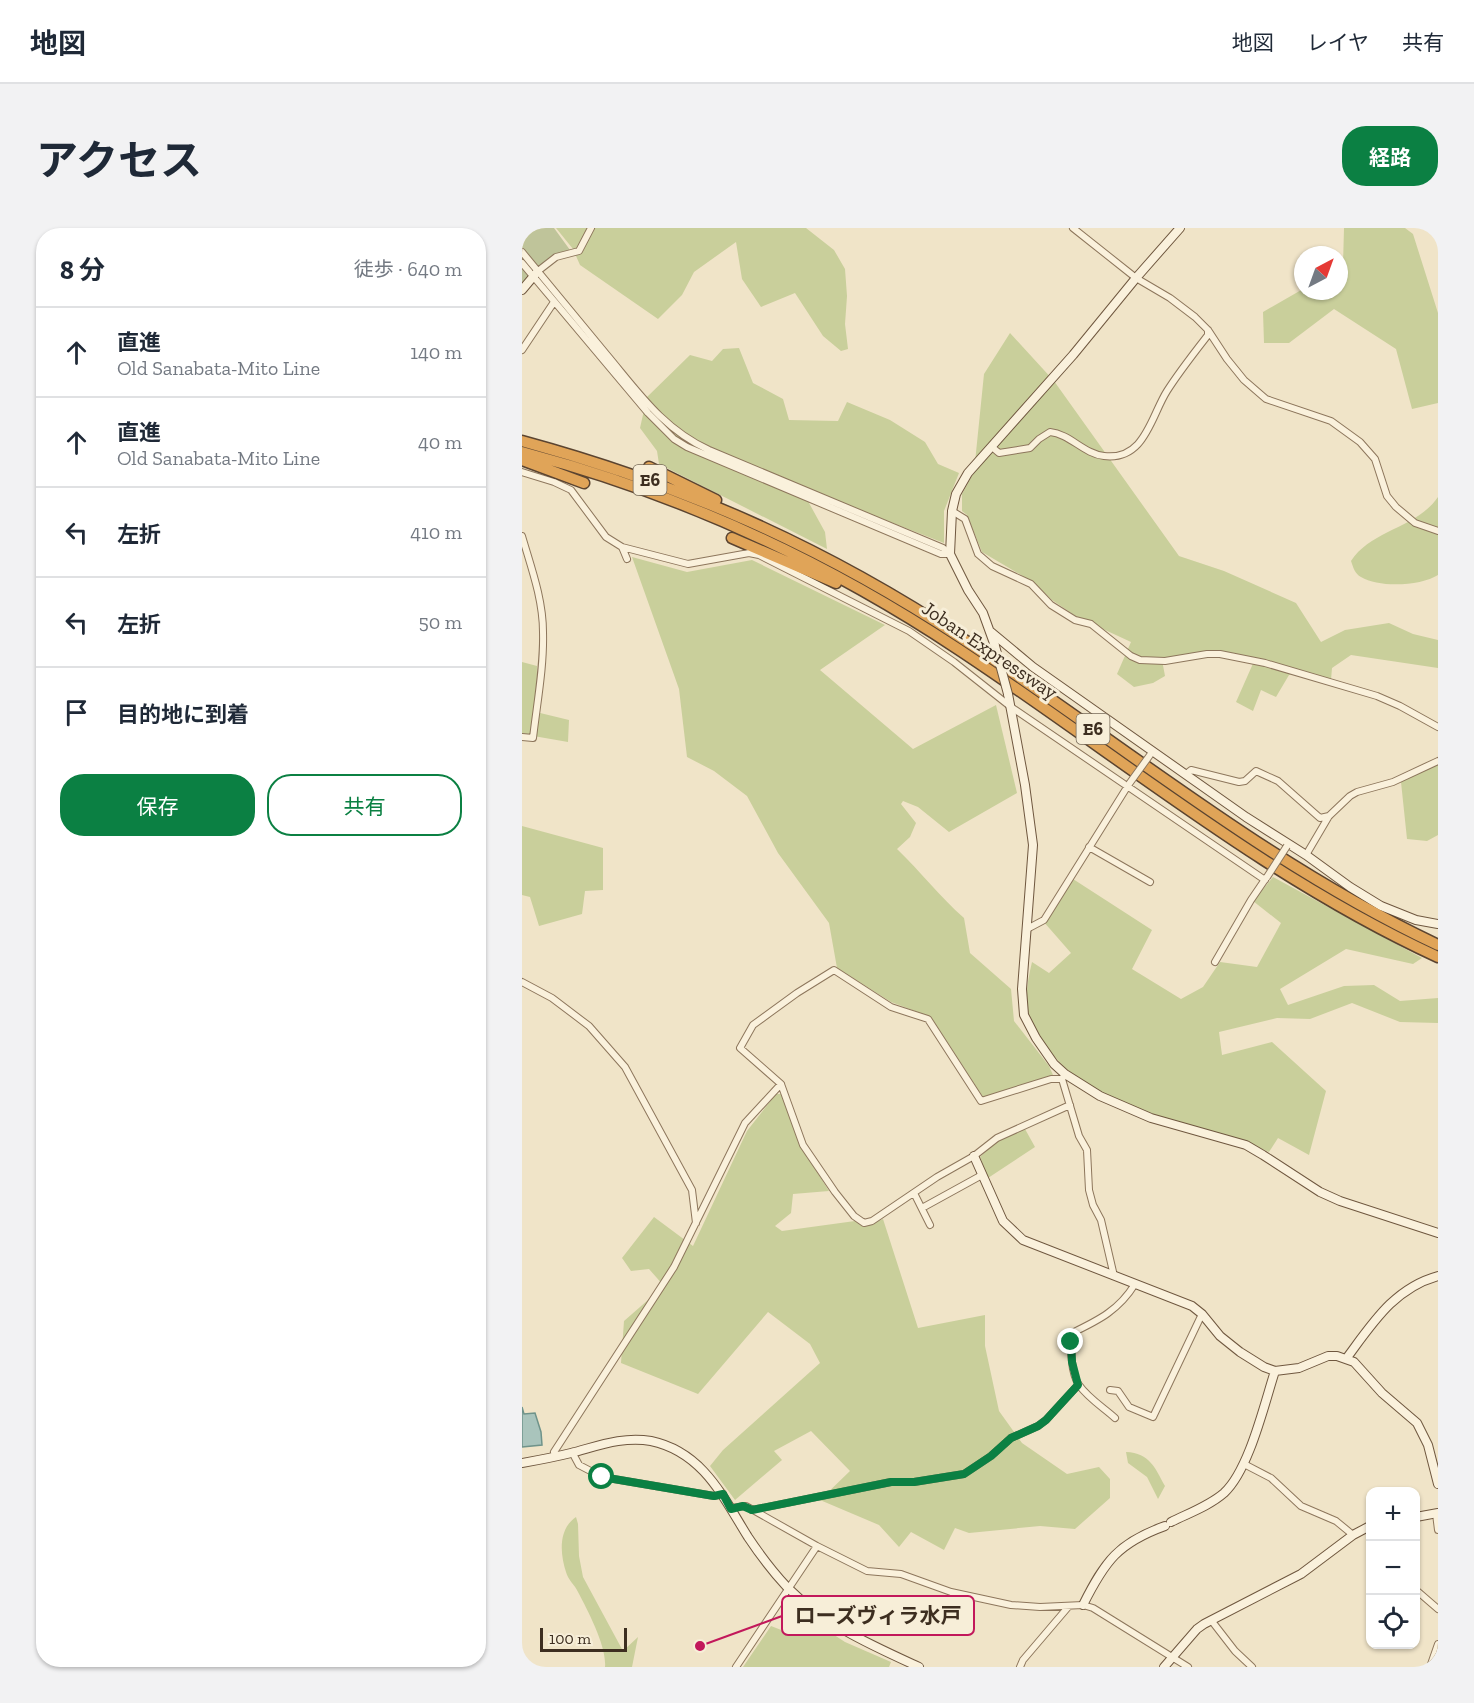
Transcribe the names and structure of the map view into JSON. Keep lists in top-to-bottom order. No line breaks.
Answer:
{"streets":{"highway":["E6","Joban Expressway"]},"places":["ローズヴィラ水戸"],"scale_bar":"100 m","north":"top right","page":{"header":"地図","nav":["地図","レイヤ","共有"],"title":"アクセス","buttons":["経路",["保存","共有"]],"heading":["8 分","徒歩 · 640 m"],"list":[["直進","Old Sanabata-Mito Line","140 m"],["直進","Old Sanabata-Mito Line","40 m"],["左折","410 m"],["左折","50 m"],"目的地に到着"],"map_buttons":["+","−"],"scale":"100 m"}}
